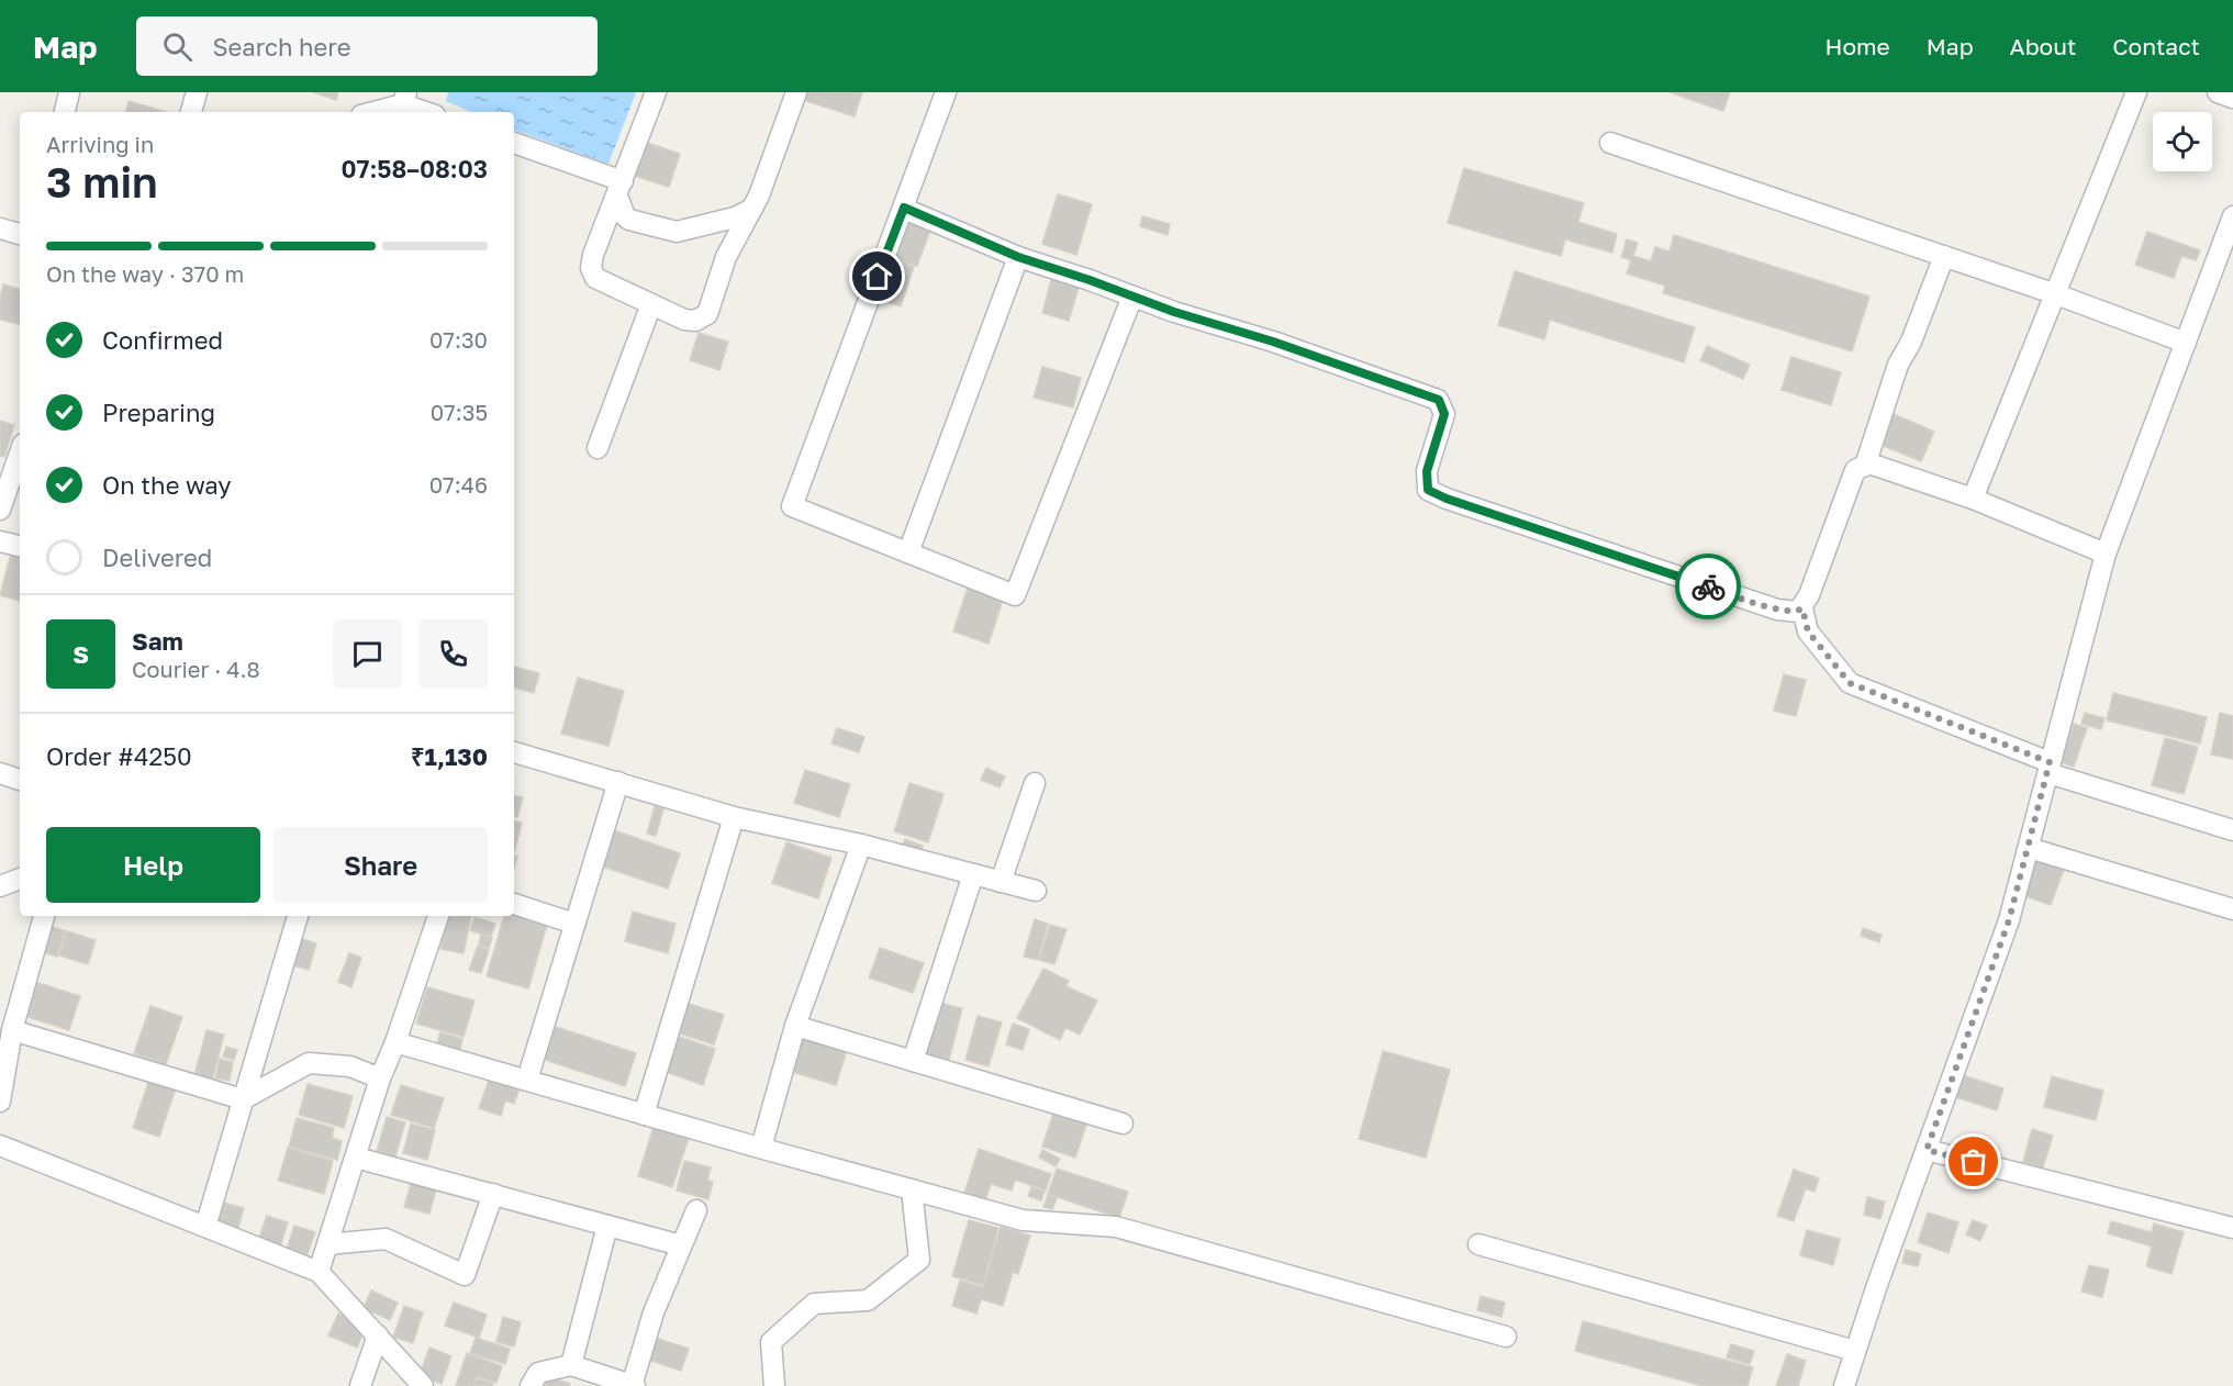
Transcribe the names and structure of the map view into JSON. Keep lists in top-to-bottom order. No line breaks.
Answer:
{"page":{"header":"Map","search":"Search here","nav":["Home","Map","About","Contact"],"heading":["3 min","Arriving in","07:58–08:03"],"panel":["Sam","Courier · 4.8","Order #4250","₹1,130"],"bar":"On the way · 370 m","list":[["Confirmed","07:30"],["Preparing","07:35"],["On the way","07:46"],"Delivered"],"round":"S","buttons":["Help","Share"]}}
